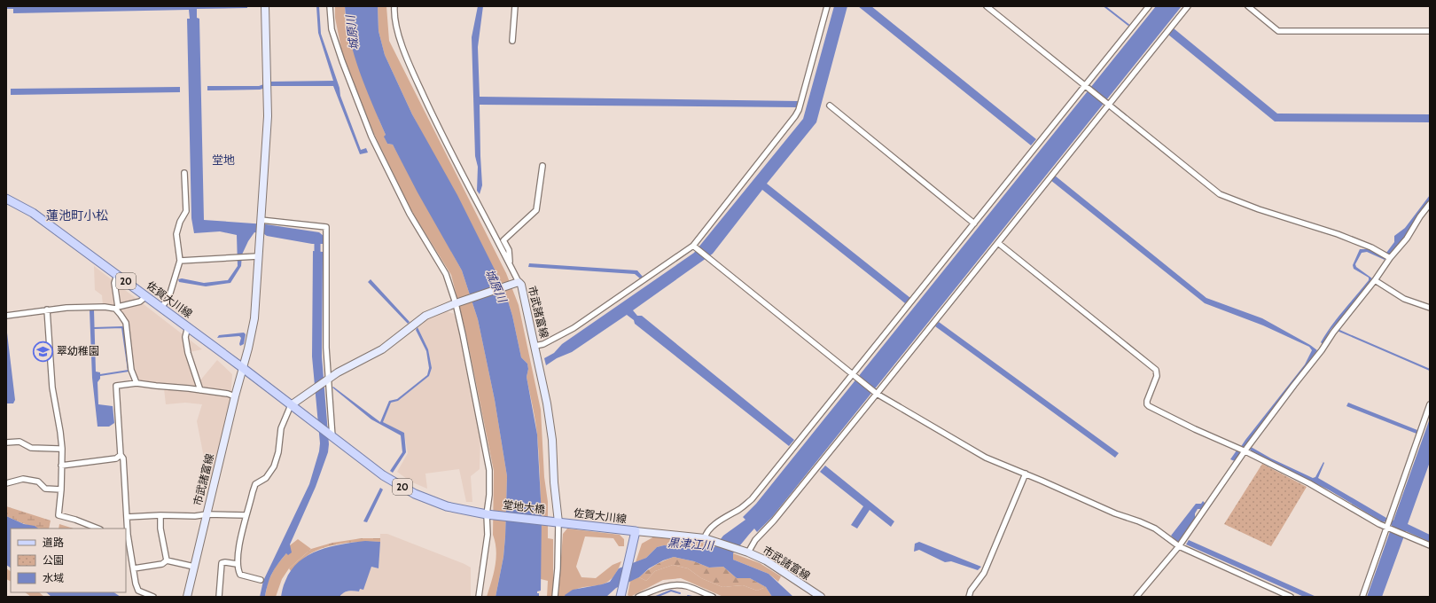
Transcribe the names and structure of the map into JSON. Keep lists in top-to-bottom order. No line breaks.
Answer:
{"streets":{"main road":["20","佐賀大川線","市武諸富線","堂地大橋"]},"crossings":[["20","佐賀大川線"],["20","堂地大橋"],["佐賀大川線","市武諸富線"],["佐賀大川線","堂地大橋"],["市武諸富線","堂地大橋"]],"districts":["堂地","蓮池町小松"],"water":["城原川","黒津江川"],"places":{"school or university":["翠幼稚園"]},"legend":["道路","公園","水域"]}
